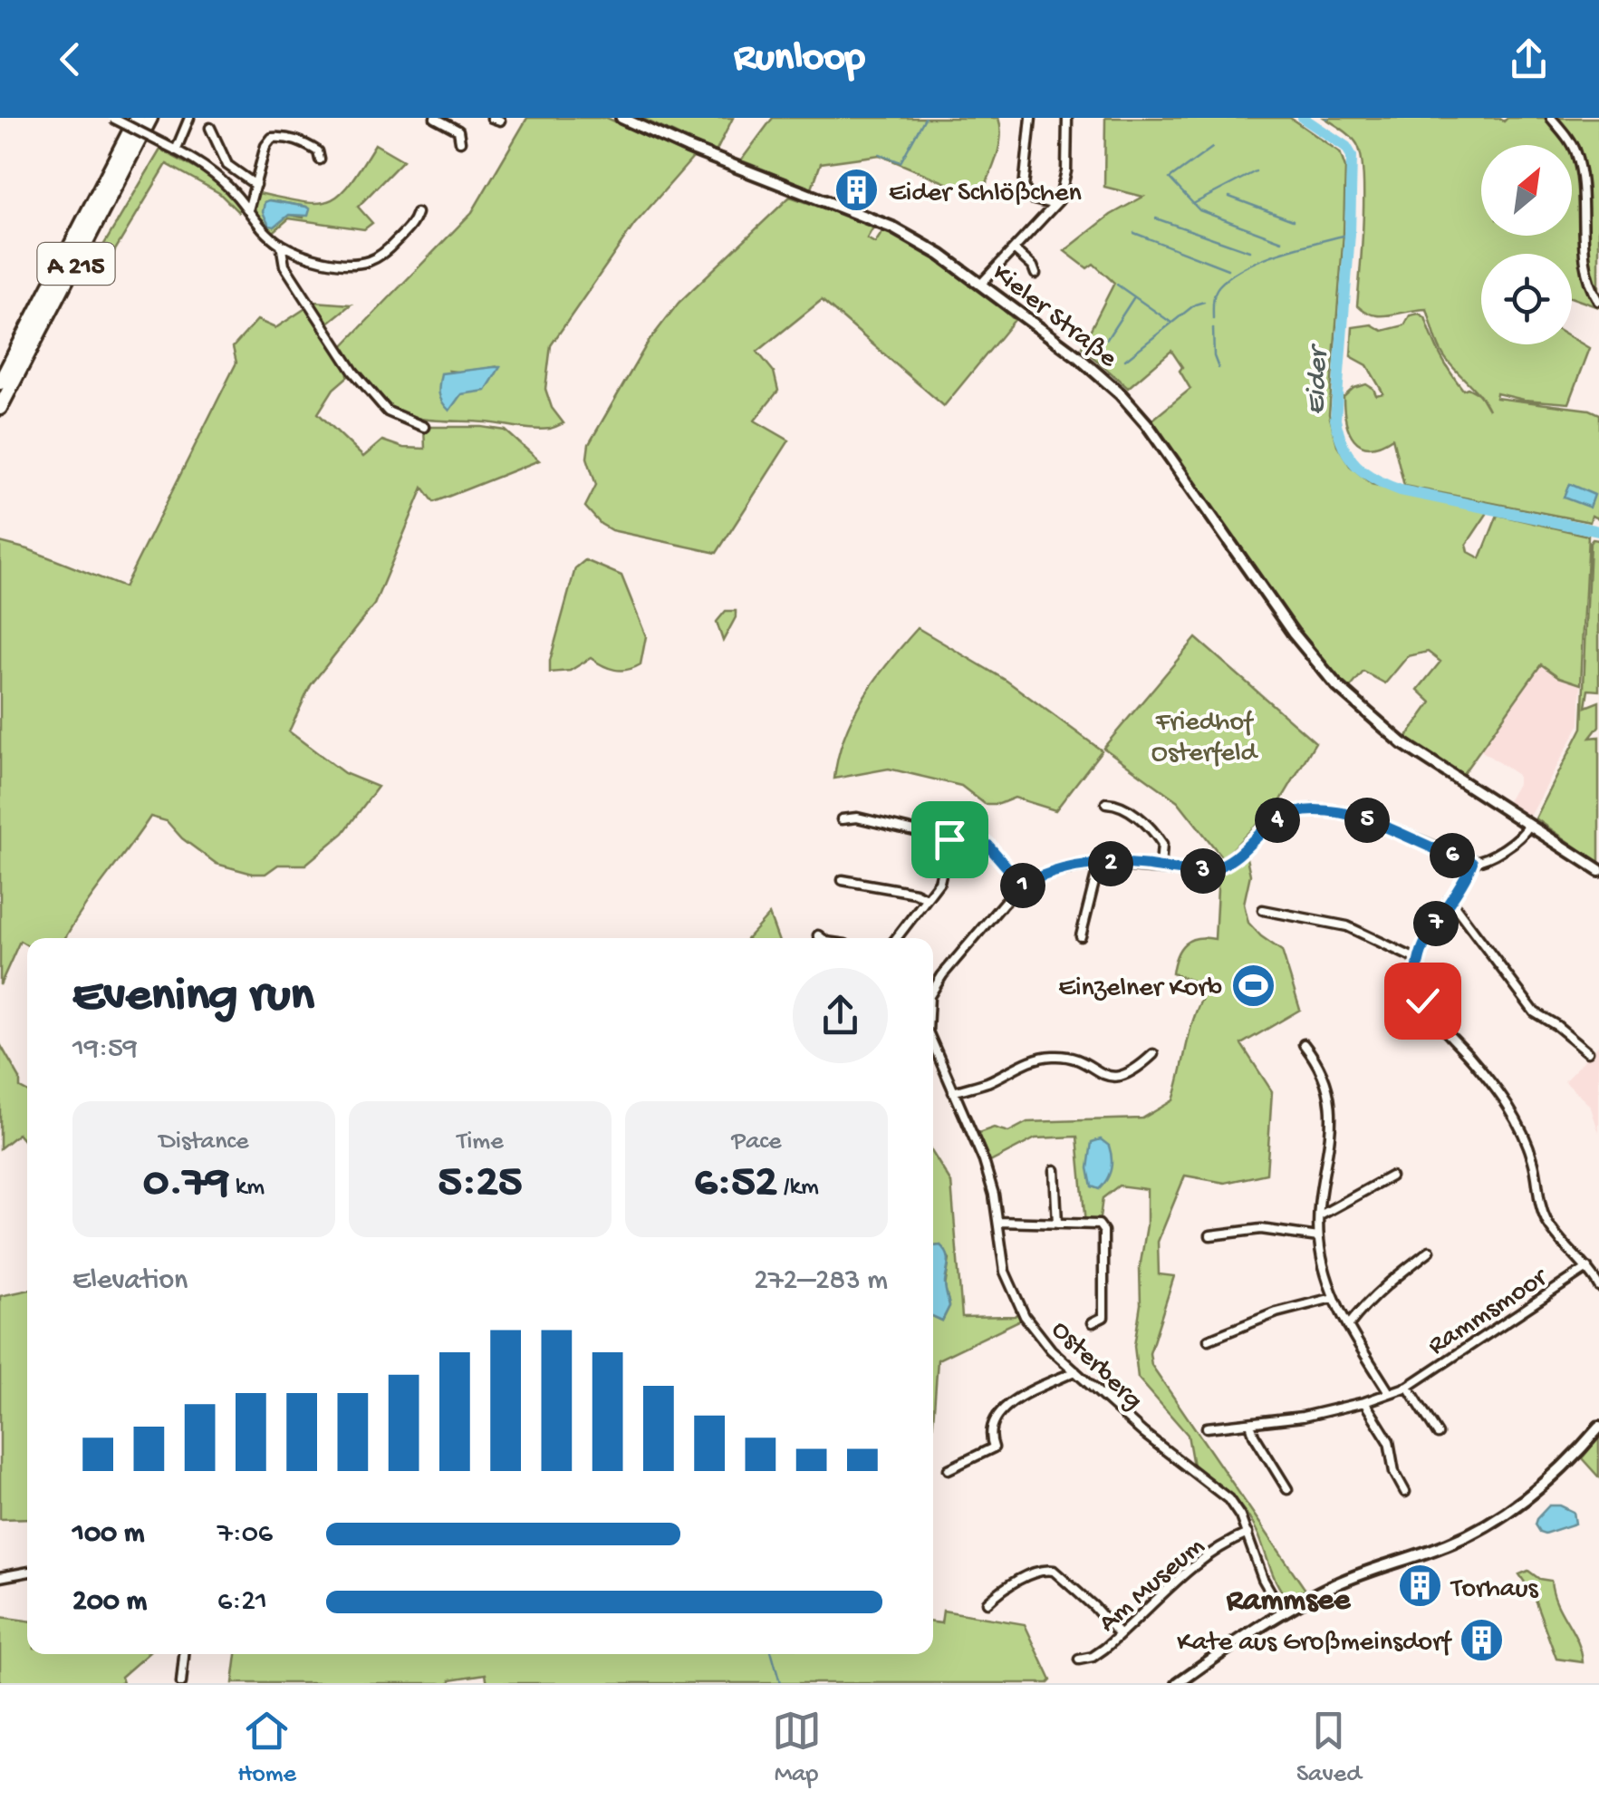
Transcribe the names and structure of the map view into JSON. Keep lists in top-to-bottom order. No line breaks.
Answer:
{"streets":{"highway":["A 215"],"street":["Kieler Straße","Rammsmoor","Osterberg","Am Museum"]},"crossings":[["Osterberg","Am Museum"]],"districts":["Rammsee"],"water":["Eider"],"parks":["Friedhof Osterfeld"],"places":{"building":["Eider Schlößchen","Torhaus","Kate aus Großmeinsdorf"],"sports":["Einzelner Korb"]},"north":"top right","page":{"header":"Runloop","pins":["4","5","6","2","3","1","7"],"heading":["Evening run","19:59"],"stats":[["Distance","0.79 km"],["Time","5:25"],["Pace","6:52 /km"]],"chart":["Elevation","272–283 m"],"list":[{"name":"100 m","note":"7:06"},{"name":"200 m","note":"6:21"}],"tabs":["Home","Map","Saved"]}}
